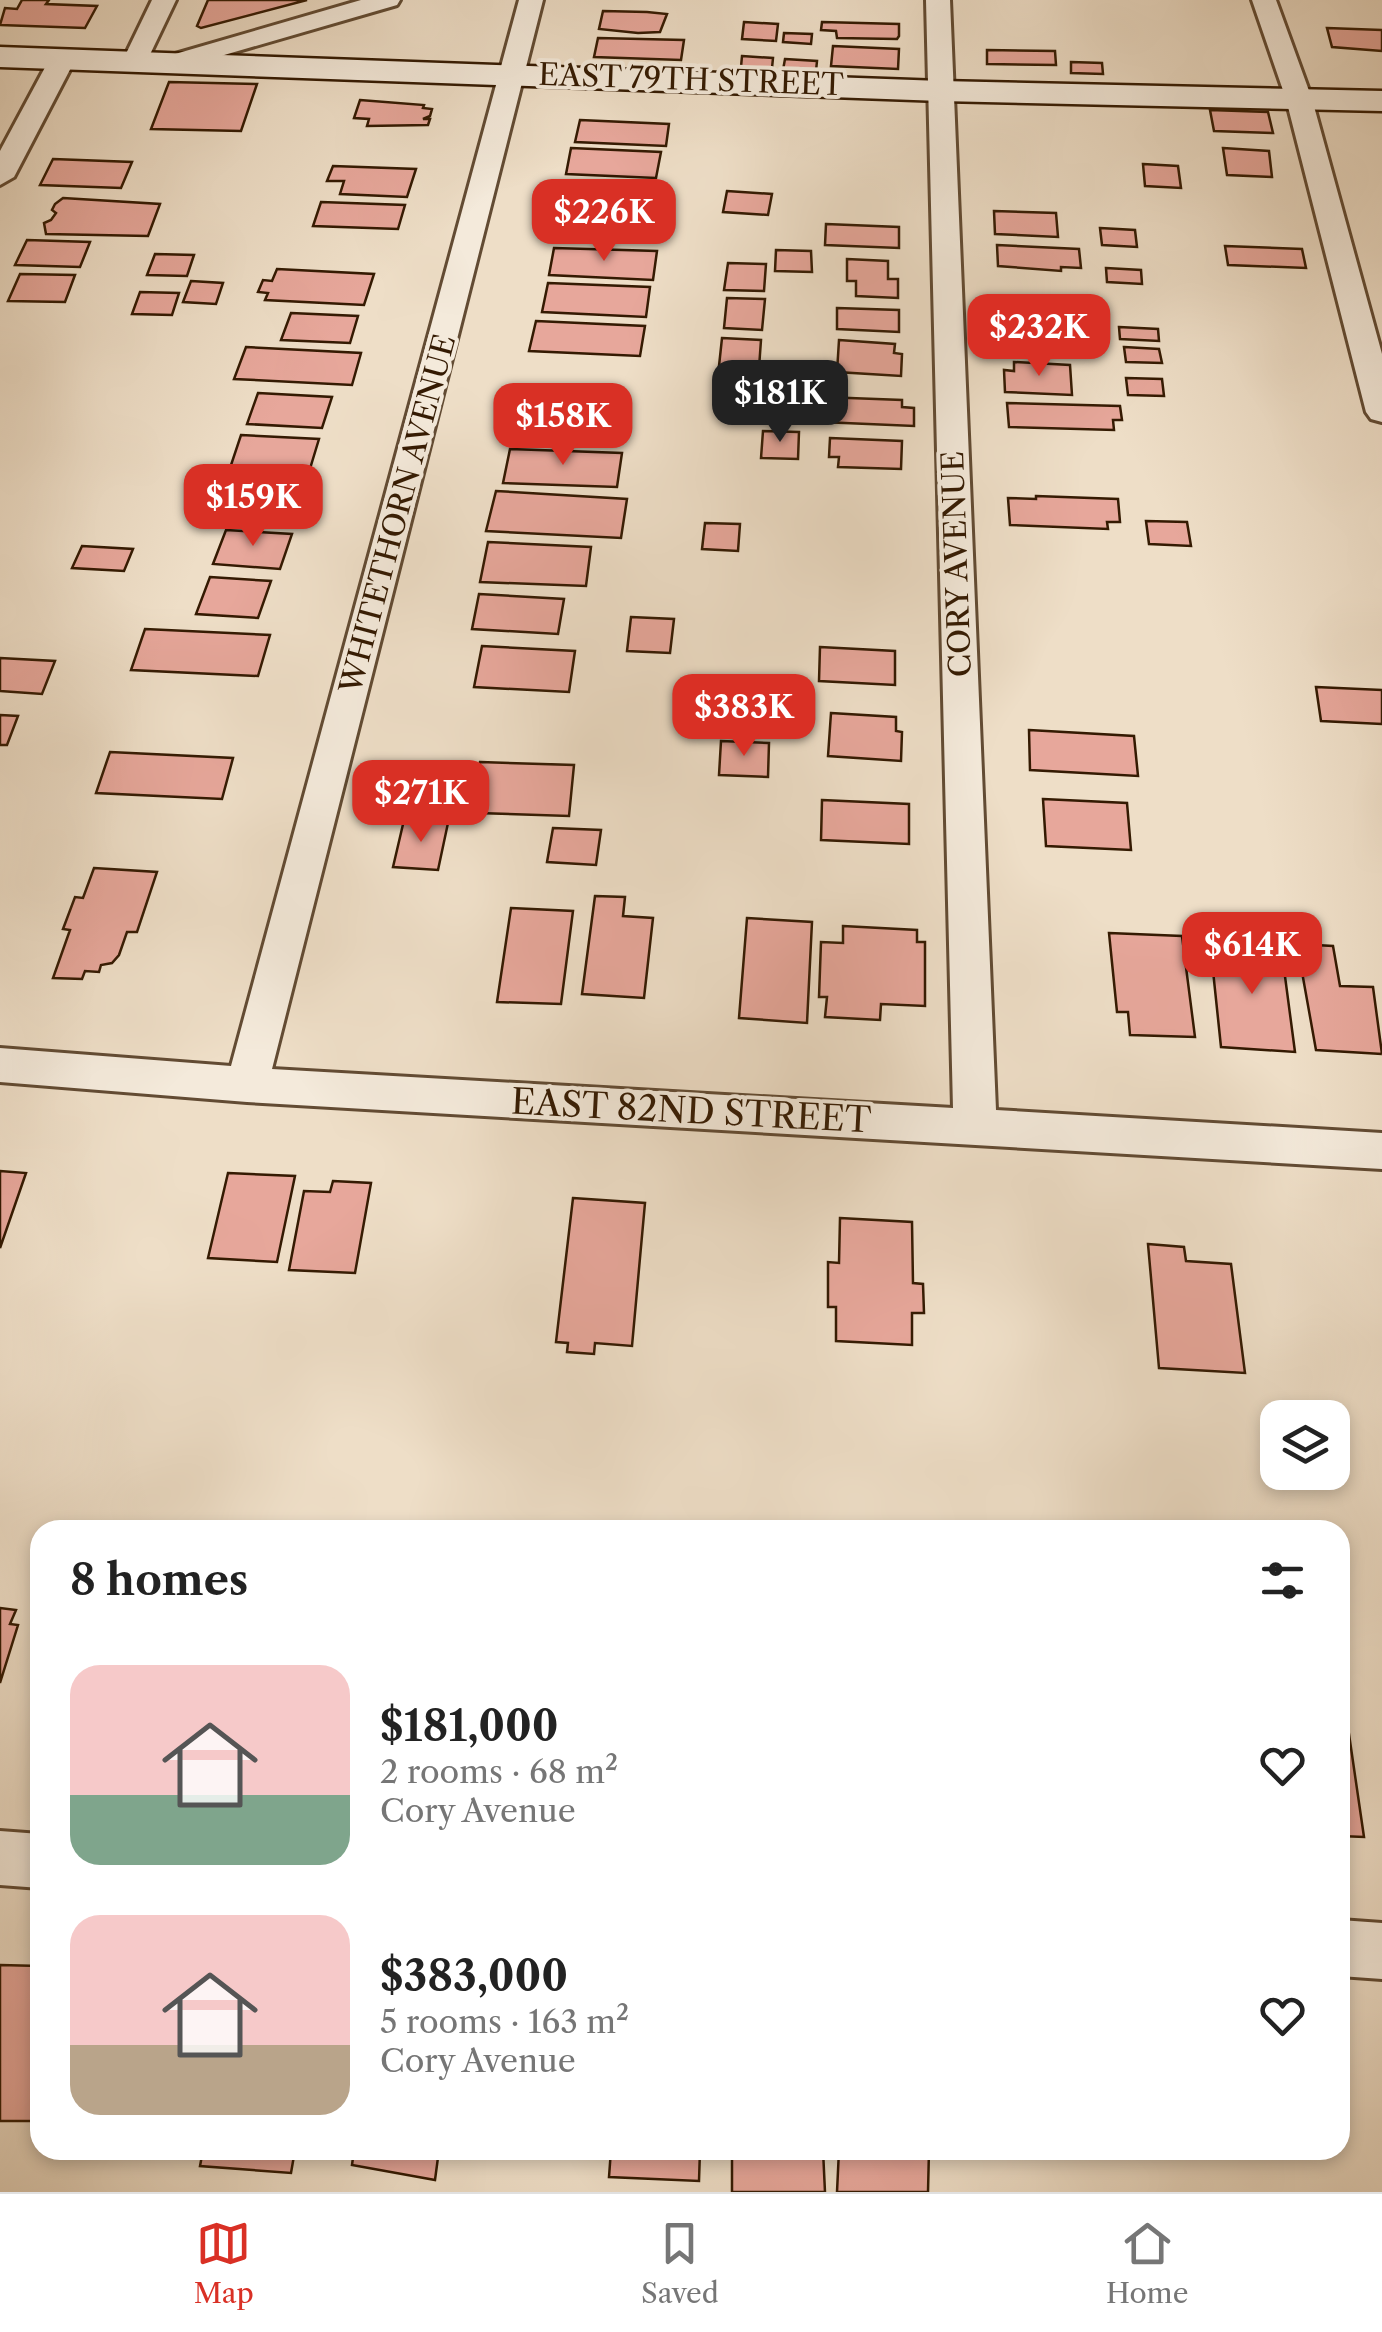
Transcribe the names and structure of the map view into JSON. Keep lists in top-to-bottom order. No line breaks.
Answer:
{"streets":{"main road":["EAST 79TH STREET"],"street":["WHITETHORN AVENUE","CORY AVENUE","EAST 82ND STREET"]},"crossings":[["EAST 79TH STREET","WHITETHORN AVENUE"],["EAST 79TH STREET","CORY AVENUE"],["WHITETHORN AVENUE","EAST 82ND STREET"],["CORY AVENUE","EAST 82ND STREET"]],"page":{"price":["$226K","$232K","$181K","$158K","$159K","$383K","$271K","$614K"],"heading":"8 homes","list":[{"name":"$181,000","note":"2 rooms · 68 m² · Cory Avenue"},{"name":"$383,000","note":"5 rooms · 163 m² · Cory Avenue"}],"tabs":["Map","Saved","Home"]}}
